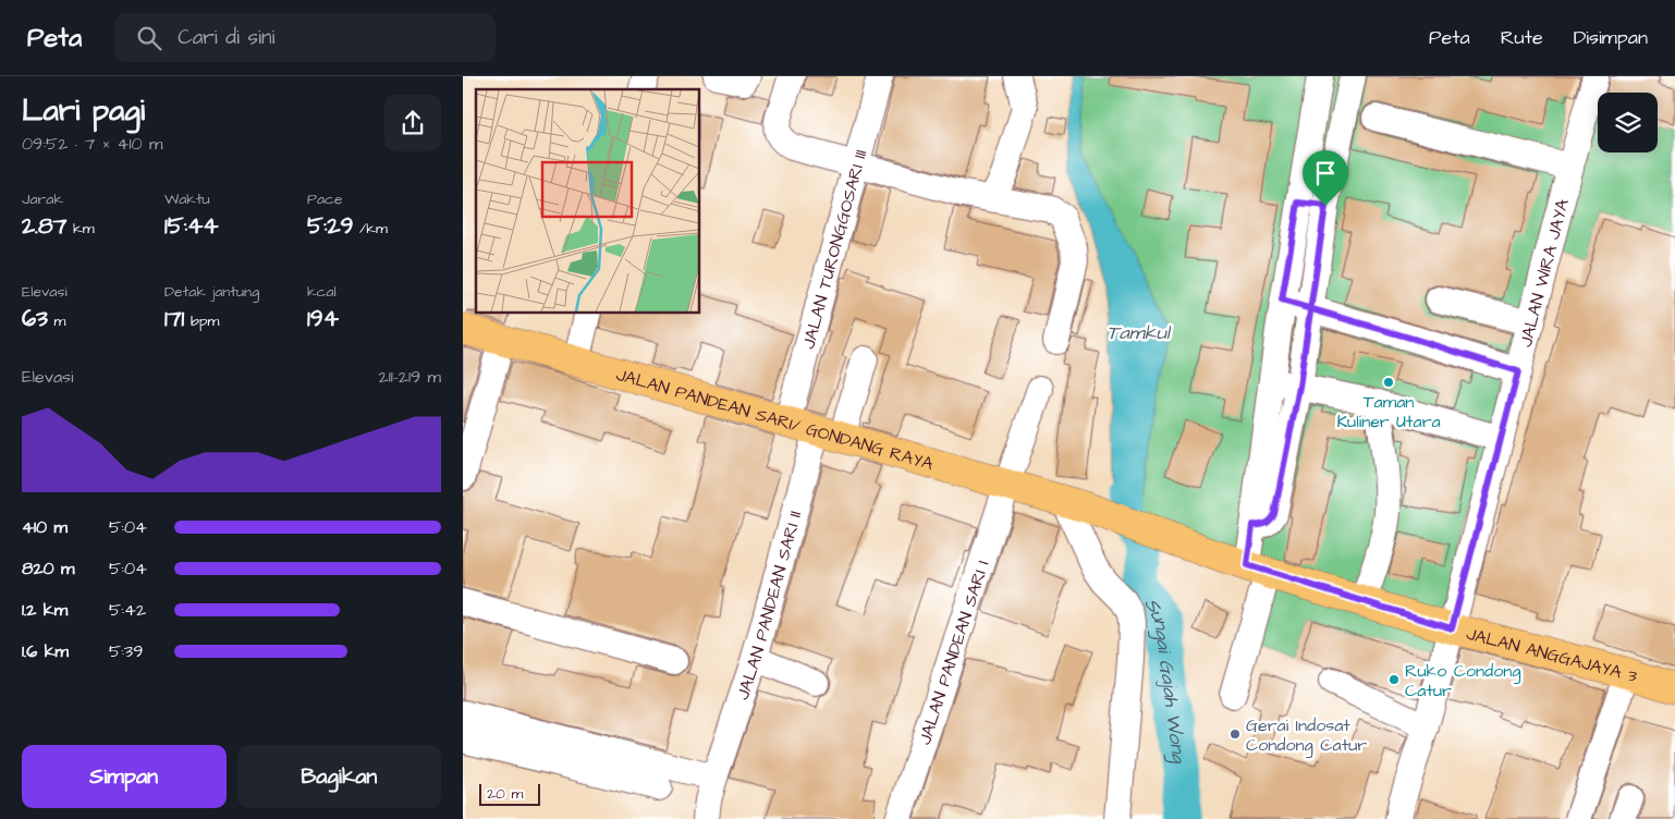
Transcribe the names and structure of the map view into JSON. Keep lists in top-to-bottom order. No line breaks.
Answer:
{"streets":{"main road":["JALAN PANDEAN SARI/ GONDANG RAYA","JALAN ANGGAJAYA 3"],"street":["JALAN TURONGGOSARI III","JALAN WIRA JAYA","JALAN PANDEAN SARI II","JALAN PANDEAN SARI I"]},"crossings":[["JALAN TURONGGOSARI III","JALAN PANDEAN SARI/ GONDANG RAYA"],["JALAN WIRA JAYA","JALAN ANGGAJAYA 3"],["JALAN PANDEAN SARI/ GONDANG RAYA","JALAN PANDEAN SARI II"],["JALAN PANDEAN SARI/ GONDANG RAYA","JALAN PANDEAN SARI I"],["JALAN PANDEAN SARI/ GONDANG RAYA","JALAN ANGGAJAYA 3"]],"water":["Tamkul","Sungai Gajah Wong"],"places":["Taman Kuliner Utara","Ruko Condong Catur","Gerai Indosat Condong Catur"],"scale_bar":"20 m","page":{"header":"Peta","search":"Cari di sini","nav":["Peta","Rute","Disimpan"],"heading":["Lari pagi","09:52 · 7 × 410 m"],"stats":[["Jarak","2.87 km"],["Waktu","15:44"],["Pace","5:29 /km"],["Elevasi","63 m"],["Detak jantung","171 bpm"],["kcal","194"]],"chart":["Elevasi","211–219 m"],"list":[{"name":"410 m","note":"5:04"},{"name":"820 m","note":"5:04"},{"name":"1.2 km","note":"5:42"},{"name":"1.6 km","note":"5:39"}],"buttons":["Simpan","Bagikan"],"scale":"20 m"}}
